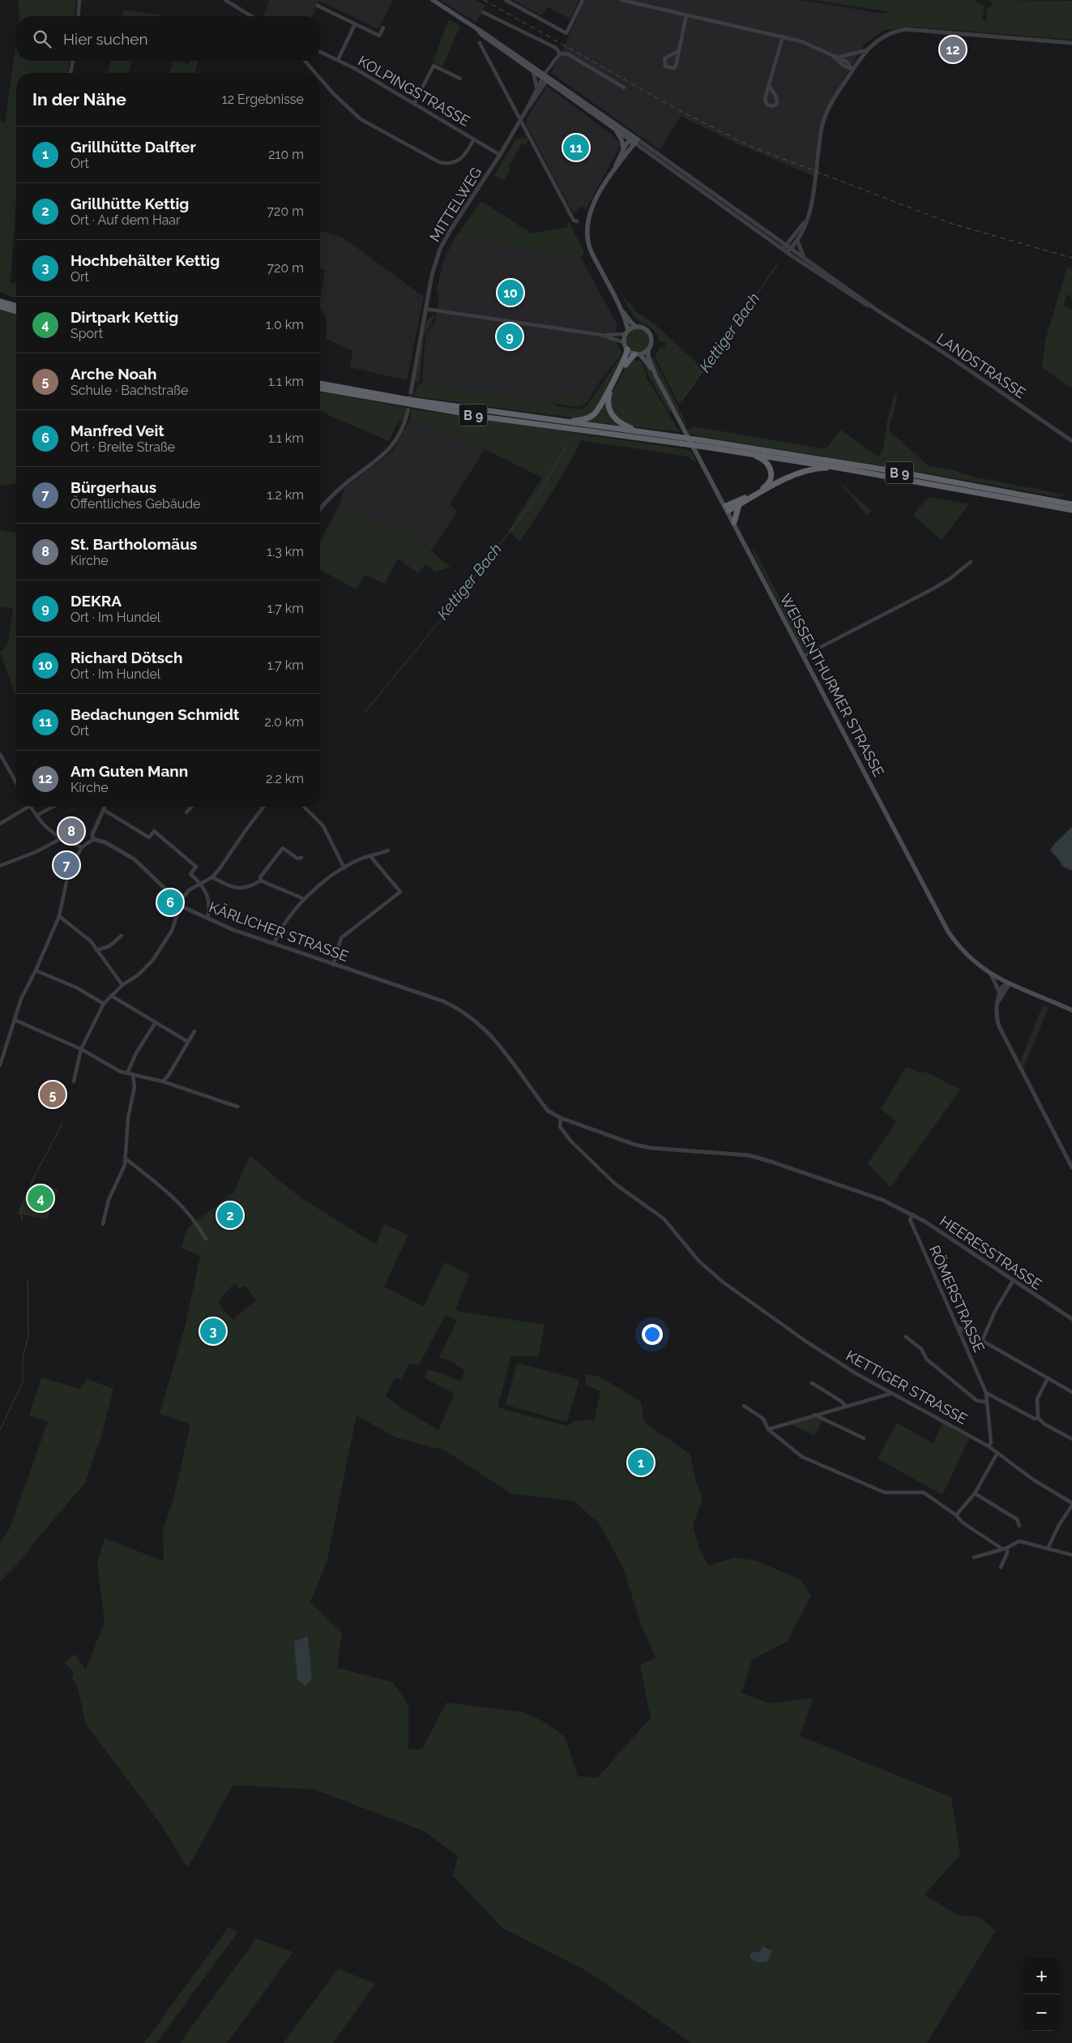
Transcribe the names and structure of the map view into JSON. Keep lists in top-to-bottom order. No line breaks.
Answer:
{"streets":{"highway":["B 9"],"main road":["WEISSENTHURMER STRASSE"],"street":["KOLPINGSTRASSE","MITTELWEG","LANDSTRASSE","KÄRLICHER STRASSE","HEERESSTRASSE","RÖMERSTRASSE","KETTIGER STRASSE"]},"crossings":[["KOLPINGSTRASSE","MITTELWEG"],["B 9","WEISSENTHURMER STRASSE"],["KÄRLICHER STRASSE","HEERESSTRASSE"],["KÄRLICHER STRASSE","KETTIGER STRASSE"],["HEERESSTRASSE","RÖMERSTRASSE"],["HEERESSTRASSE","KETTIGER STRASSE"],["RÖMERSTRASSE","KETTIGER STRASSE"]],"water":["Kettiger Bach"],"page":{"search":"Hier suchen","pins":["12","11","10","9","8","7","6","5","4","2","3","1"],"heading":["In der Nähe","12 Ergebnisse"],"list":[{"mark":"1","name":"Grillhütte Dalfter","note":"Ort","value":"210 m"},{"mark":"2","name":"Grillhütte Kettig","note":"Ort · Auf dem Haar","value":"720 m"},{"mark":"3","name":"Hochbehälter Kettig","note":"Ort","value":"720 m"},{"mark":"4","name":"Dirtpark Kettig","note":"Sport","value":"1.0 km"},{"mark":"5","name":"Arche Noah","note":"Schule · Bachstraße","value":"1.1 km"},{"mark":"6","name":"Manfred Veit","note":"Ort · Breite Straße","value":"1.1 km"},{"mark":"7","name":"Bürgerhaus","note":"Öffentliches Gebäude","value":"1.2 km"},{"mark":"8","name":"St. Bartholomäus","note":"Kirche","value":"1.3 km"},{"mark":"9","name":"DEKRA","note":"Ort · Im Hundel","value":"1.7 km"},{"mark":"10","name":"Richard Dötsch","note":"Ort · Im Hundel","value":"1.7 km"},{"mark":"11","name":"Bedachungen Schmidt","note":"Ort","value":"2.0 km"},{"mark":"12","name":"Am Guten Mann","note":"Kirche","value":"2.2 km"}],"map_buttons":["+","−"]}}
